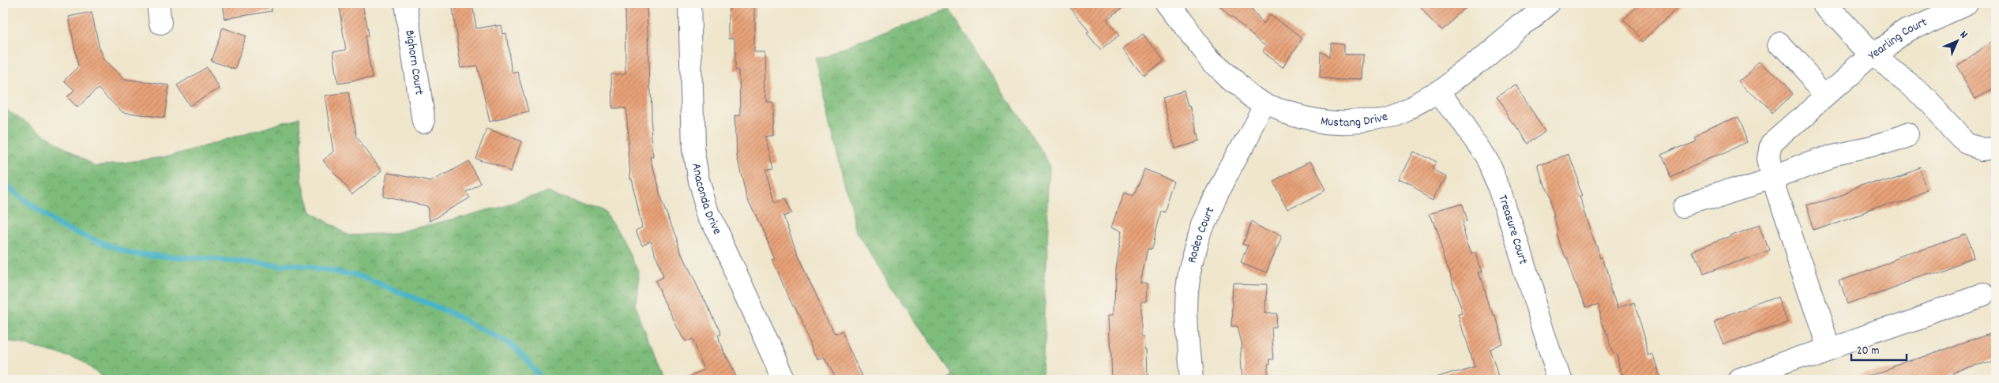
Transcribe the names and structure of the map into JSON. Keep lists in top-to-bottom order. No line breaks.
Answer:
{"streets":{"street":["Yearling Court","Bighorn Court","Mustang Drive","Anaconda Drive","Treasure Court","Rodeo Court"]},"crossings":[["Mustang Drive","Treasure Court"],["Mustang Drive","Rodeo Court"]],"scale_bar":"20 m","north":"top right"}
